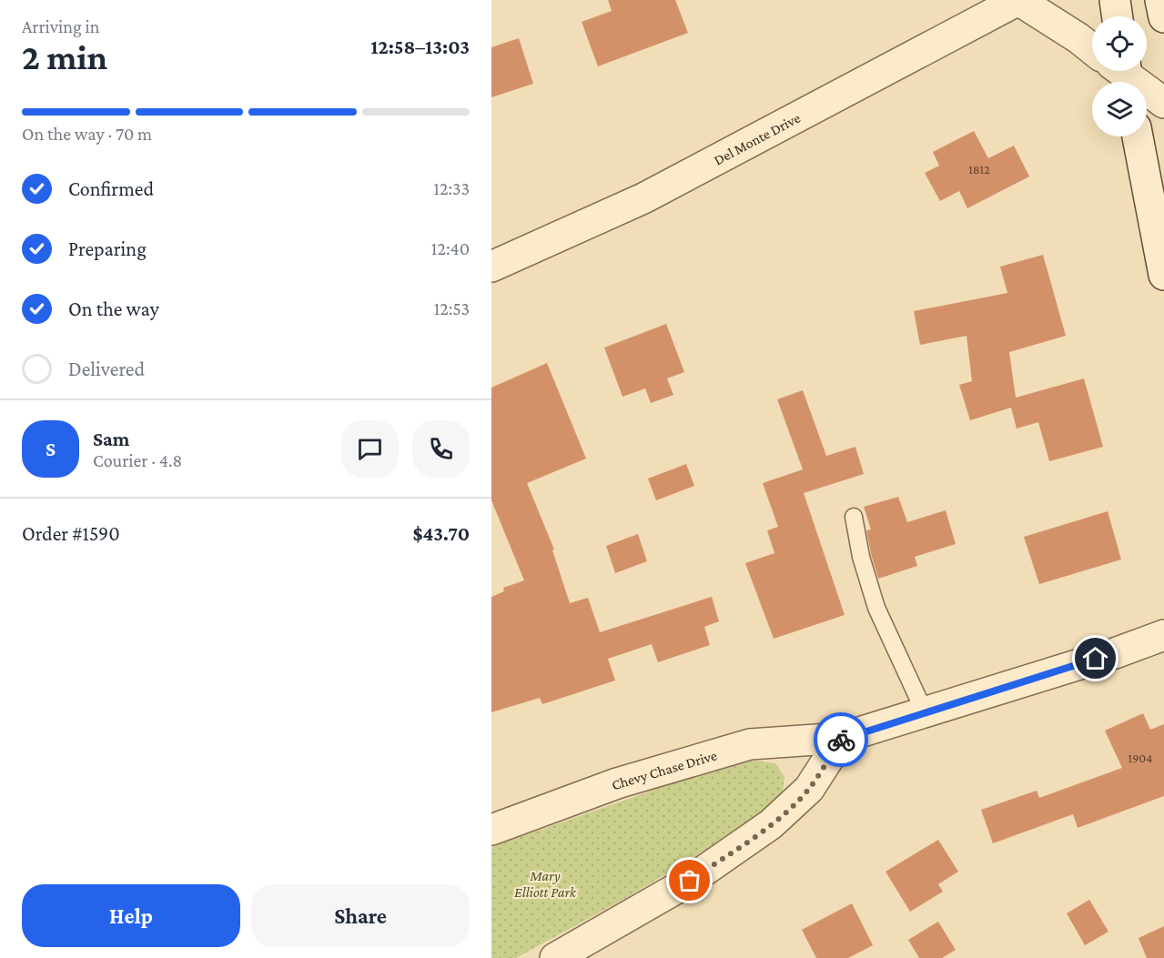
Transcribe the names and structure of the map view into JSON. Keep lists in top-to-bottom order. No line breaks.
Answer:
{"streets":{"street":["Del Monte Drive","Chevy Chase Drive"]},"parks":["Mary Elliott Park"],"house_numbers":["1812","1904"],"page":{"heading":["2 min","Arriving in","12:58–13:03"],"panel":["Sam","Courier · 4.8","Order #1590","$43.70"],"bar":"On the way · 70 m","list":[["Confirmed","12:33"],["Preparing","12:40"],["On the way","12:53"],"Delivered"],"round":"S","buttons":["Help","Share"]}}
